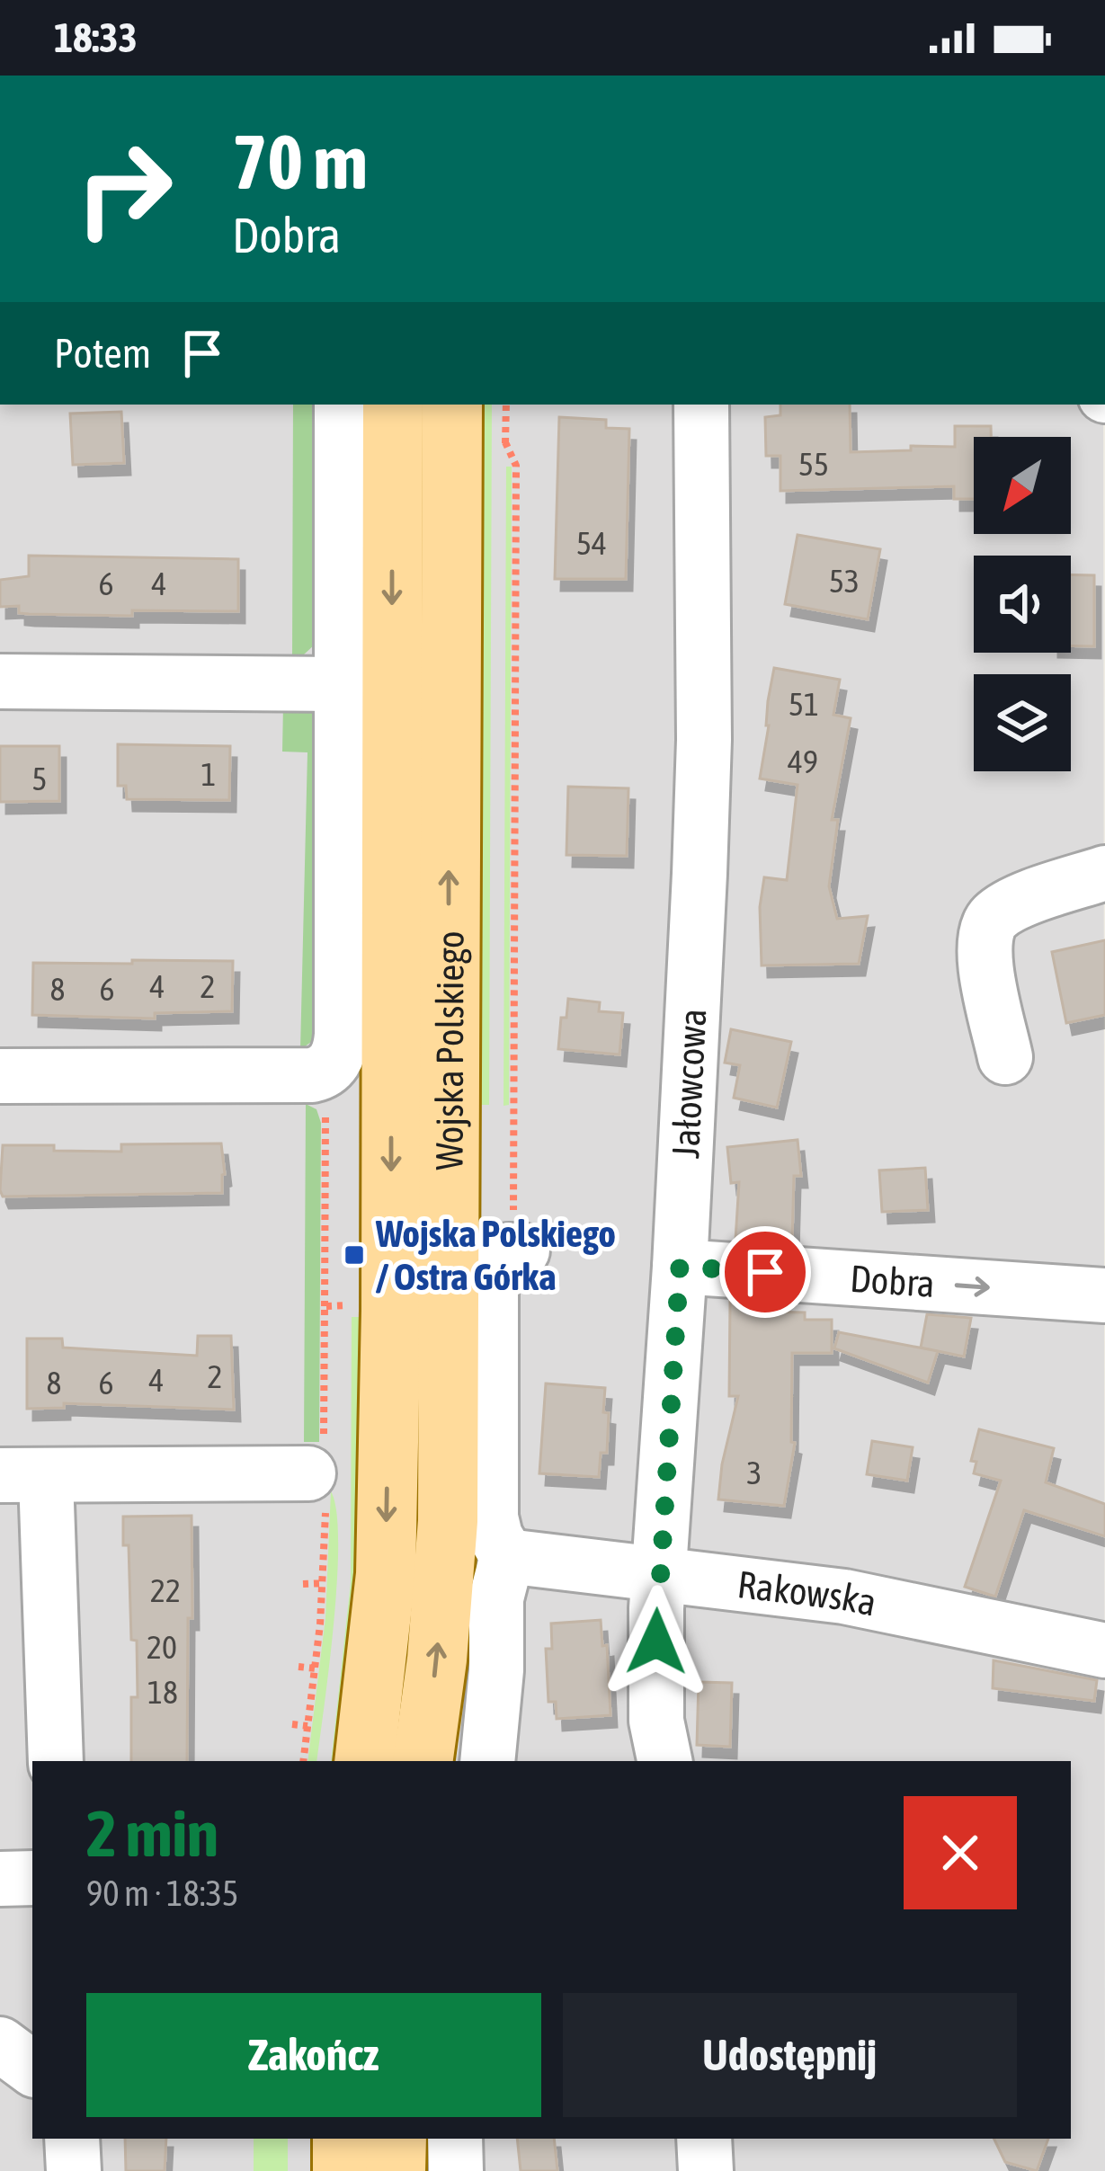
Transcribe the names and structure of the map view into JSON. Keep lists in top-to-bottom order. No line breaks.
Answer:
{"streets":{"main road":["Wojska Polskiego"],"street":["Jałowcowa","Dobra","Rakowska"]},"crossings":[["Jałowcowa","Dobra"],["Jałowcowa","Rakowska"]],"one_way":["Dobra"],"places":{"transit":["Wojska Polskiego / Ostra Górka"]},"house_numbers":["55","54","53","6","4","51","49","1","5","4","2","8","6","2","4","8","6","3","22","20","18"],"north":"bottom left","page":{"status":"18:33","turn":["70 m","Dobra"],"then":"Potem","heading":["2 min","90 m · 18:35"],"buttons":["Zakończ","Udostępnij"]}}
